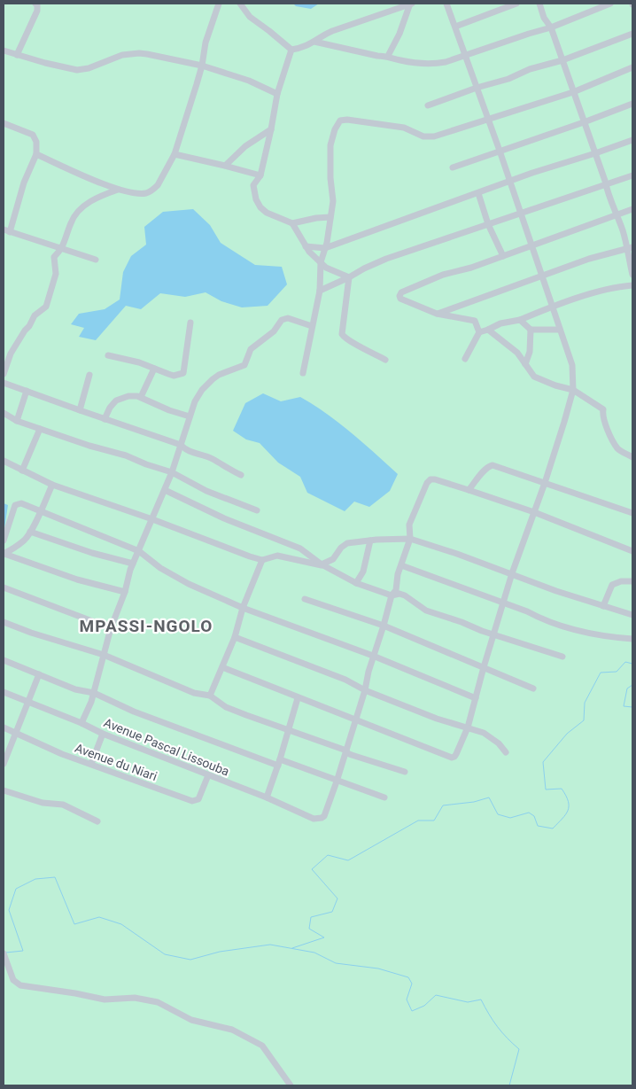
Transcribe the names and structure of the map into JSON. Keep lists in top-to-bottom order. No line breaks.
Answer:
{"streets":{"street":["Avenue Pascal Lissouba","Avenue du Niari"]},"crossings":[["Avenue Pascal Lissouba","Avenue du Niari"]],"districts":["MPASSI-NGOLO"]}
